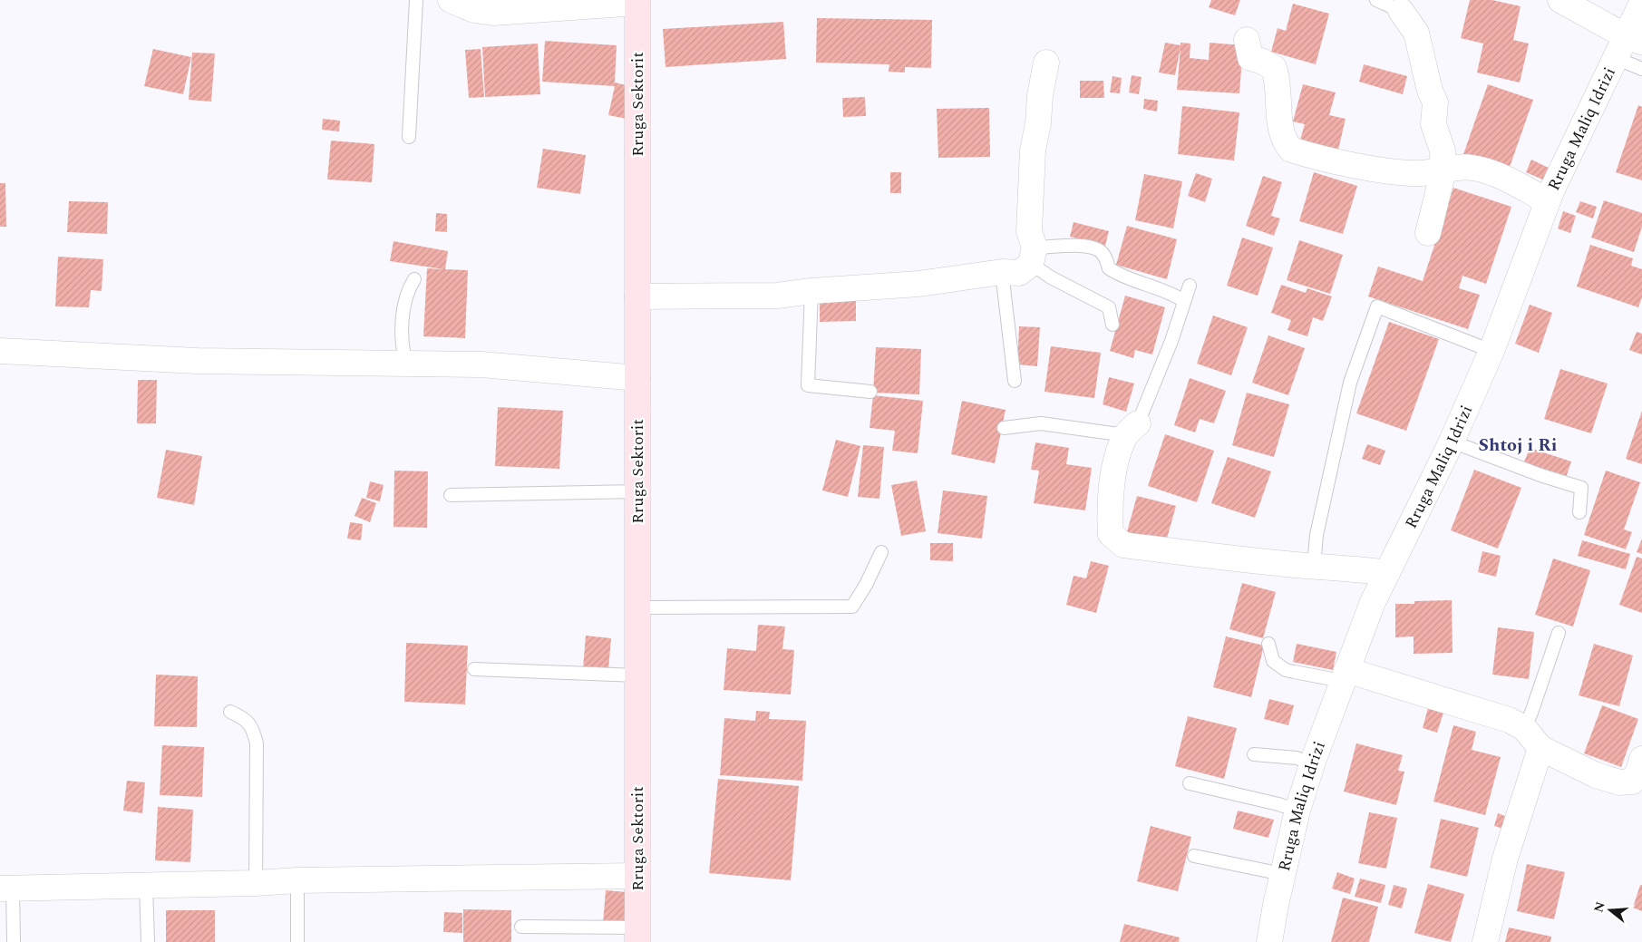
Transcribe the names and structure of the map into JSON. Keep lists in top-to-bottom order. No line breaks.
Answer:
{"streets":{"street":["Rruga Sektorit","Rruga Maliq Idrizi"]},"districts":["Shtoj i Ri"],"north":"left"}
